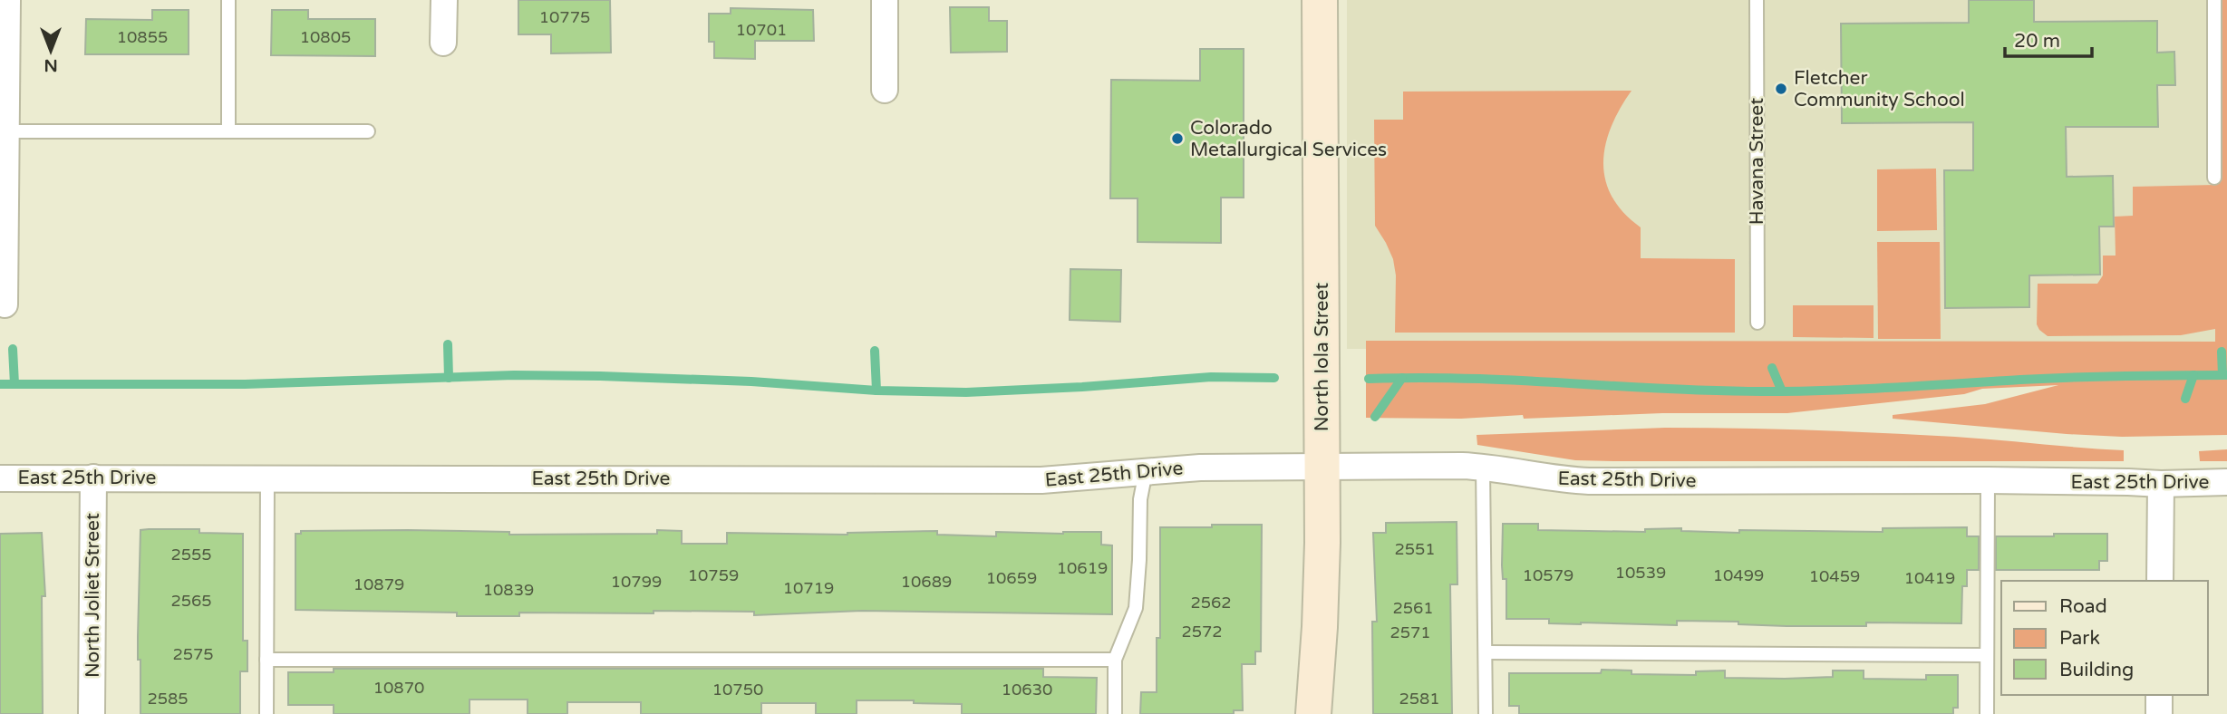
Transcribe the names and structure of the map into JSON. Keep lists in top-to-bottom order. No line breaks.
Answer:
{"streets":{"street":["North Iola Street","East 25th Drive","North Joliet Street"],"lane":["Havana Street"]},"crossings":[["North Iola Street","East 25th Drive"],["East 25th Drive","North Joliet Street"]],"places":["Fletcher Community School","Colorado Metallurgical Services"],"house_numbers":["10775","10701","10855","10805","2551","2555","10619","10539","10759","10579","10499","10459","10659","10419","10799","10689","10879","10719","10839","2565","2562","2561","2572","2571","2575","10870","10750","10630","2585","2581"],"legend":["Road","Park","Building"],"scale_bar":"20 m","north":"bottom"}
